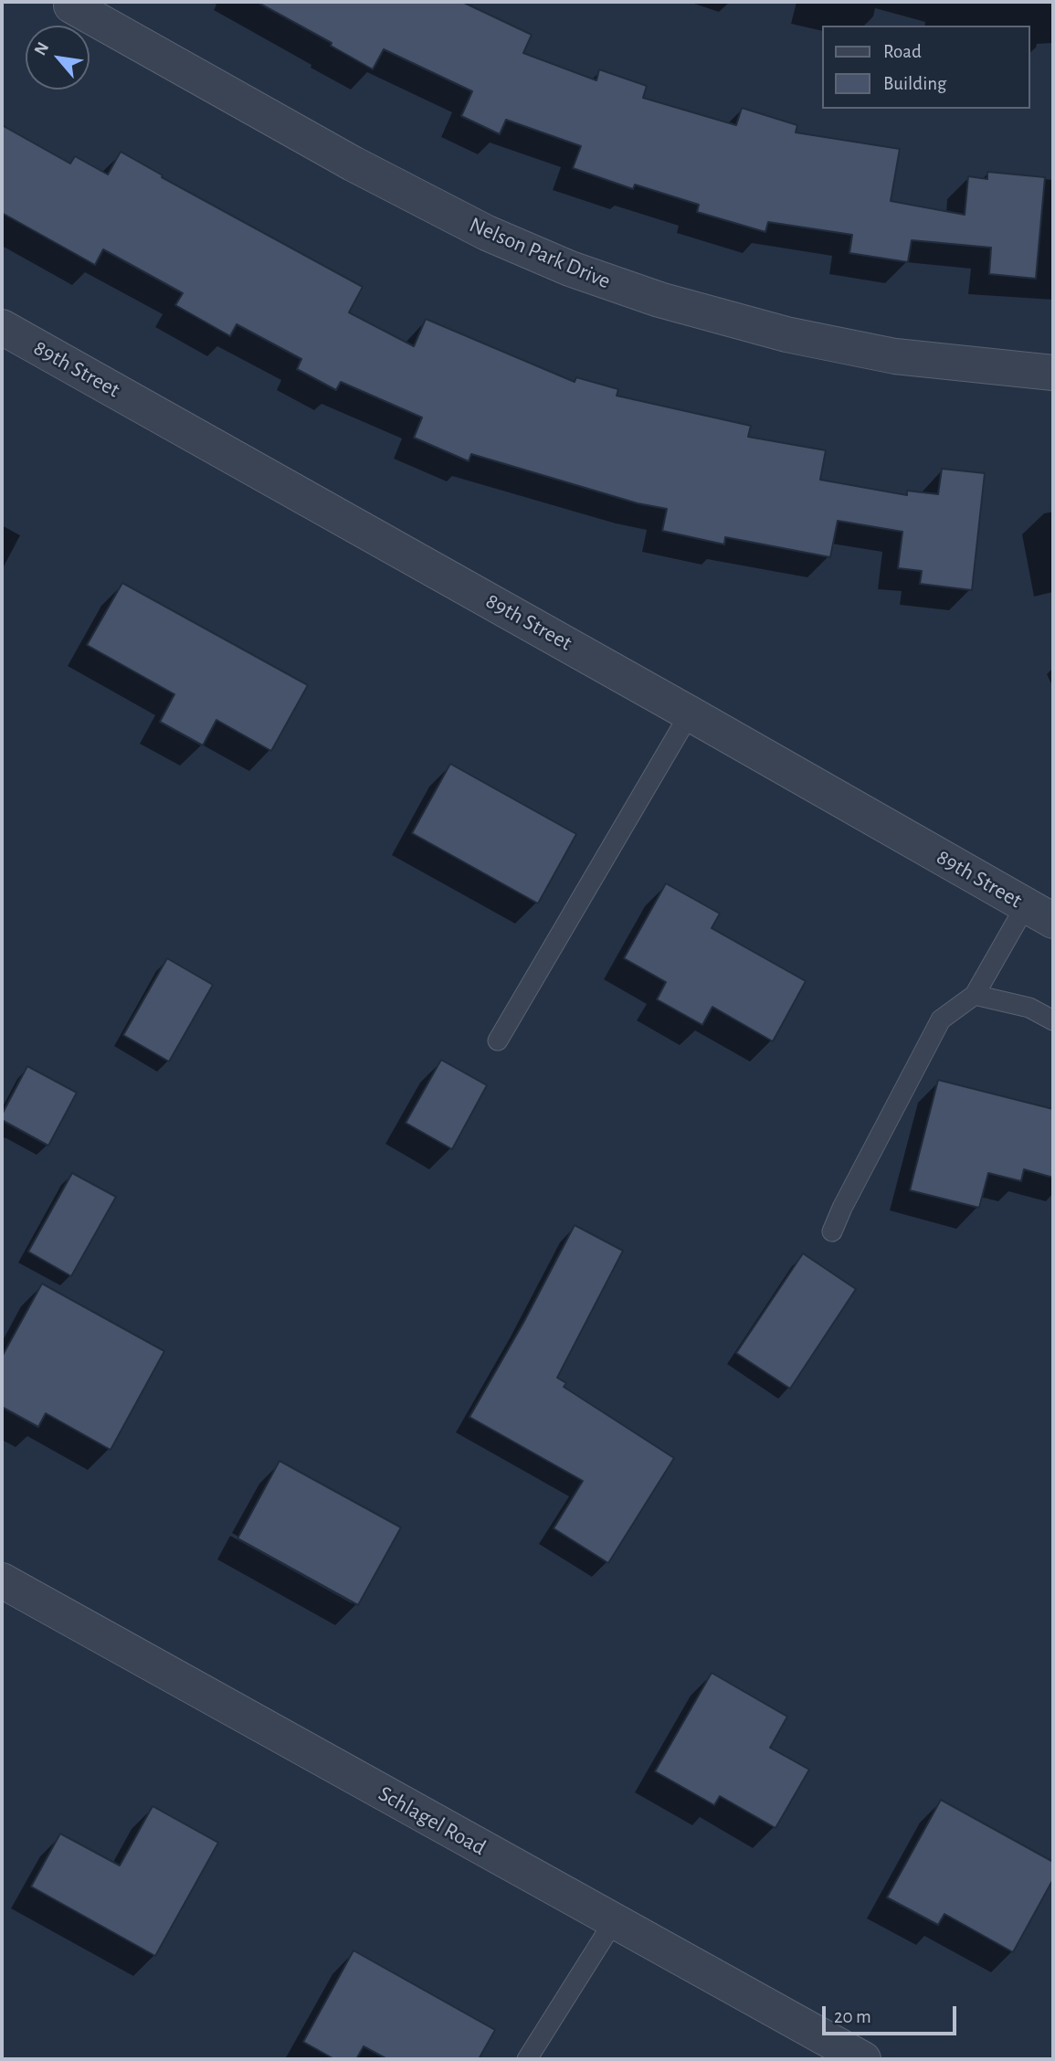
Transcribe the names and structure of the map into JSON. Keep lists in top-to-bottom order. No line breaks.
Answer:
{"streets":{"street":["Nelson Park Drive","89th Street","Schlagel Road"]},"legend":["Road","Building"],"scale_bar":"20 m","north":"top left"}
